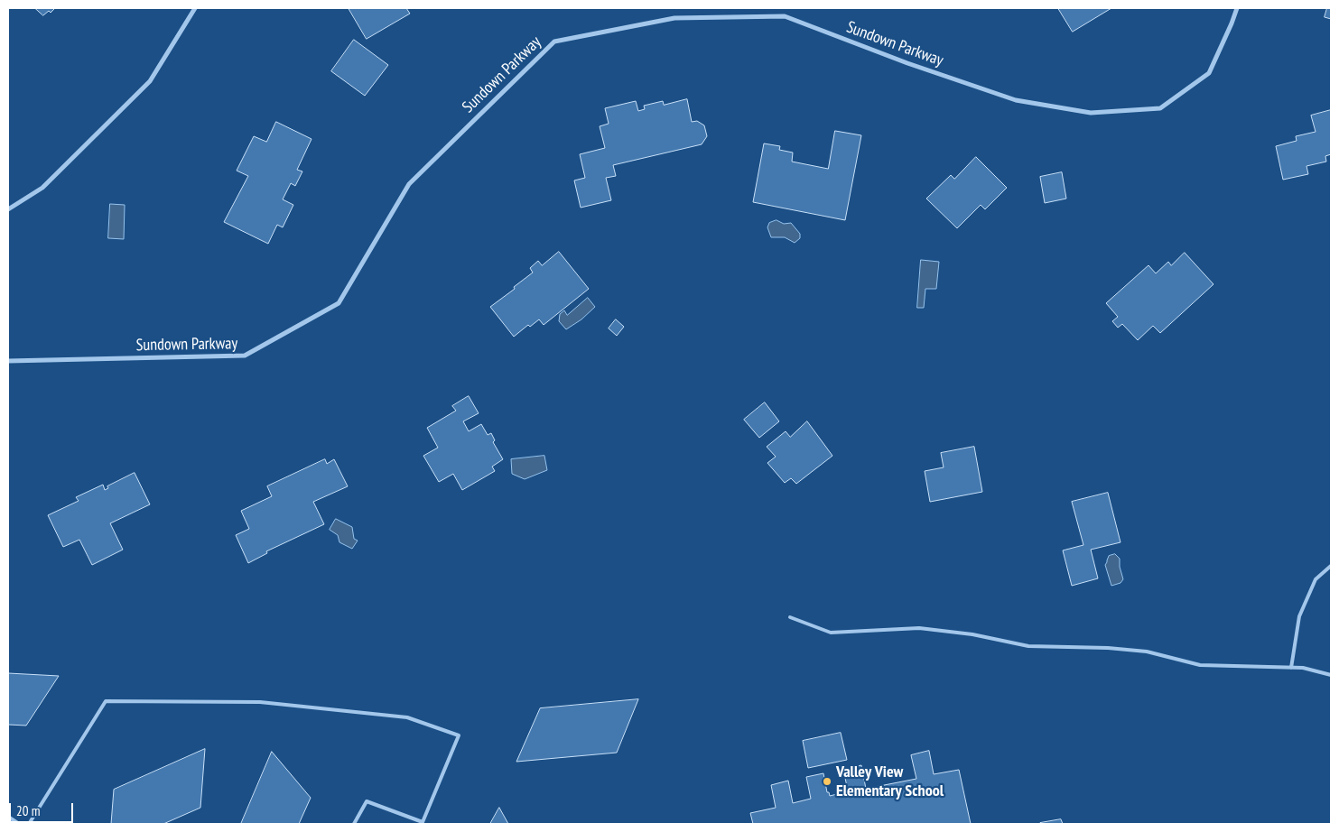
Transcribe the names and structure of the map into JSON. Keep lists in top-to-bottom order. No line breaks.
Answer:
{"streets":{"street":["Sundown Parkway"]},"places":["Valley View Elementary School"],"scale_bar":"20 m"}
